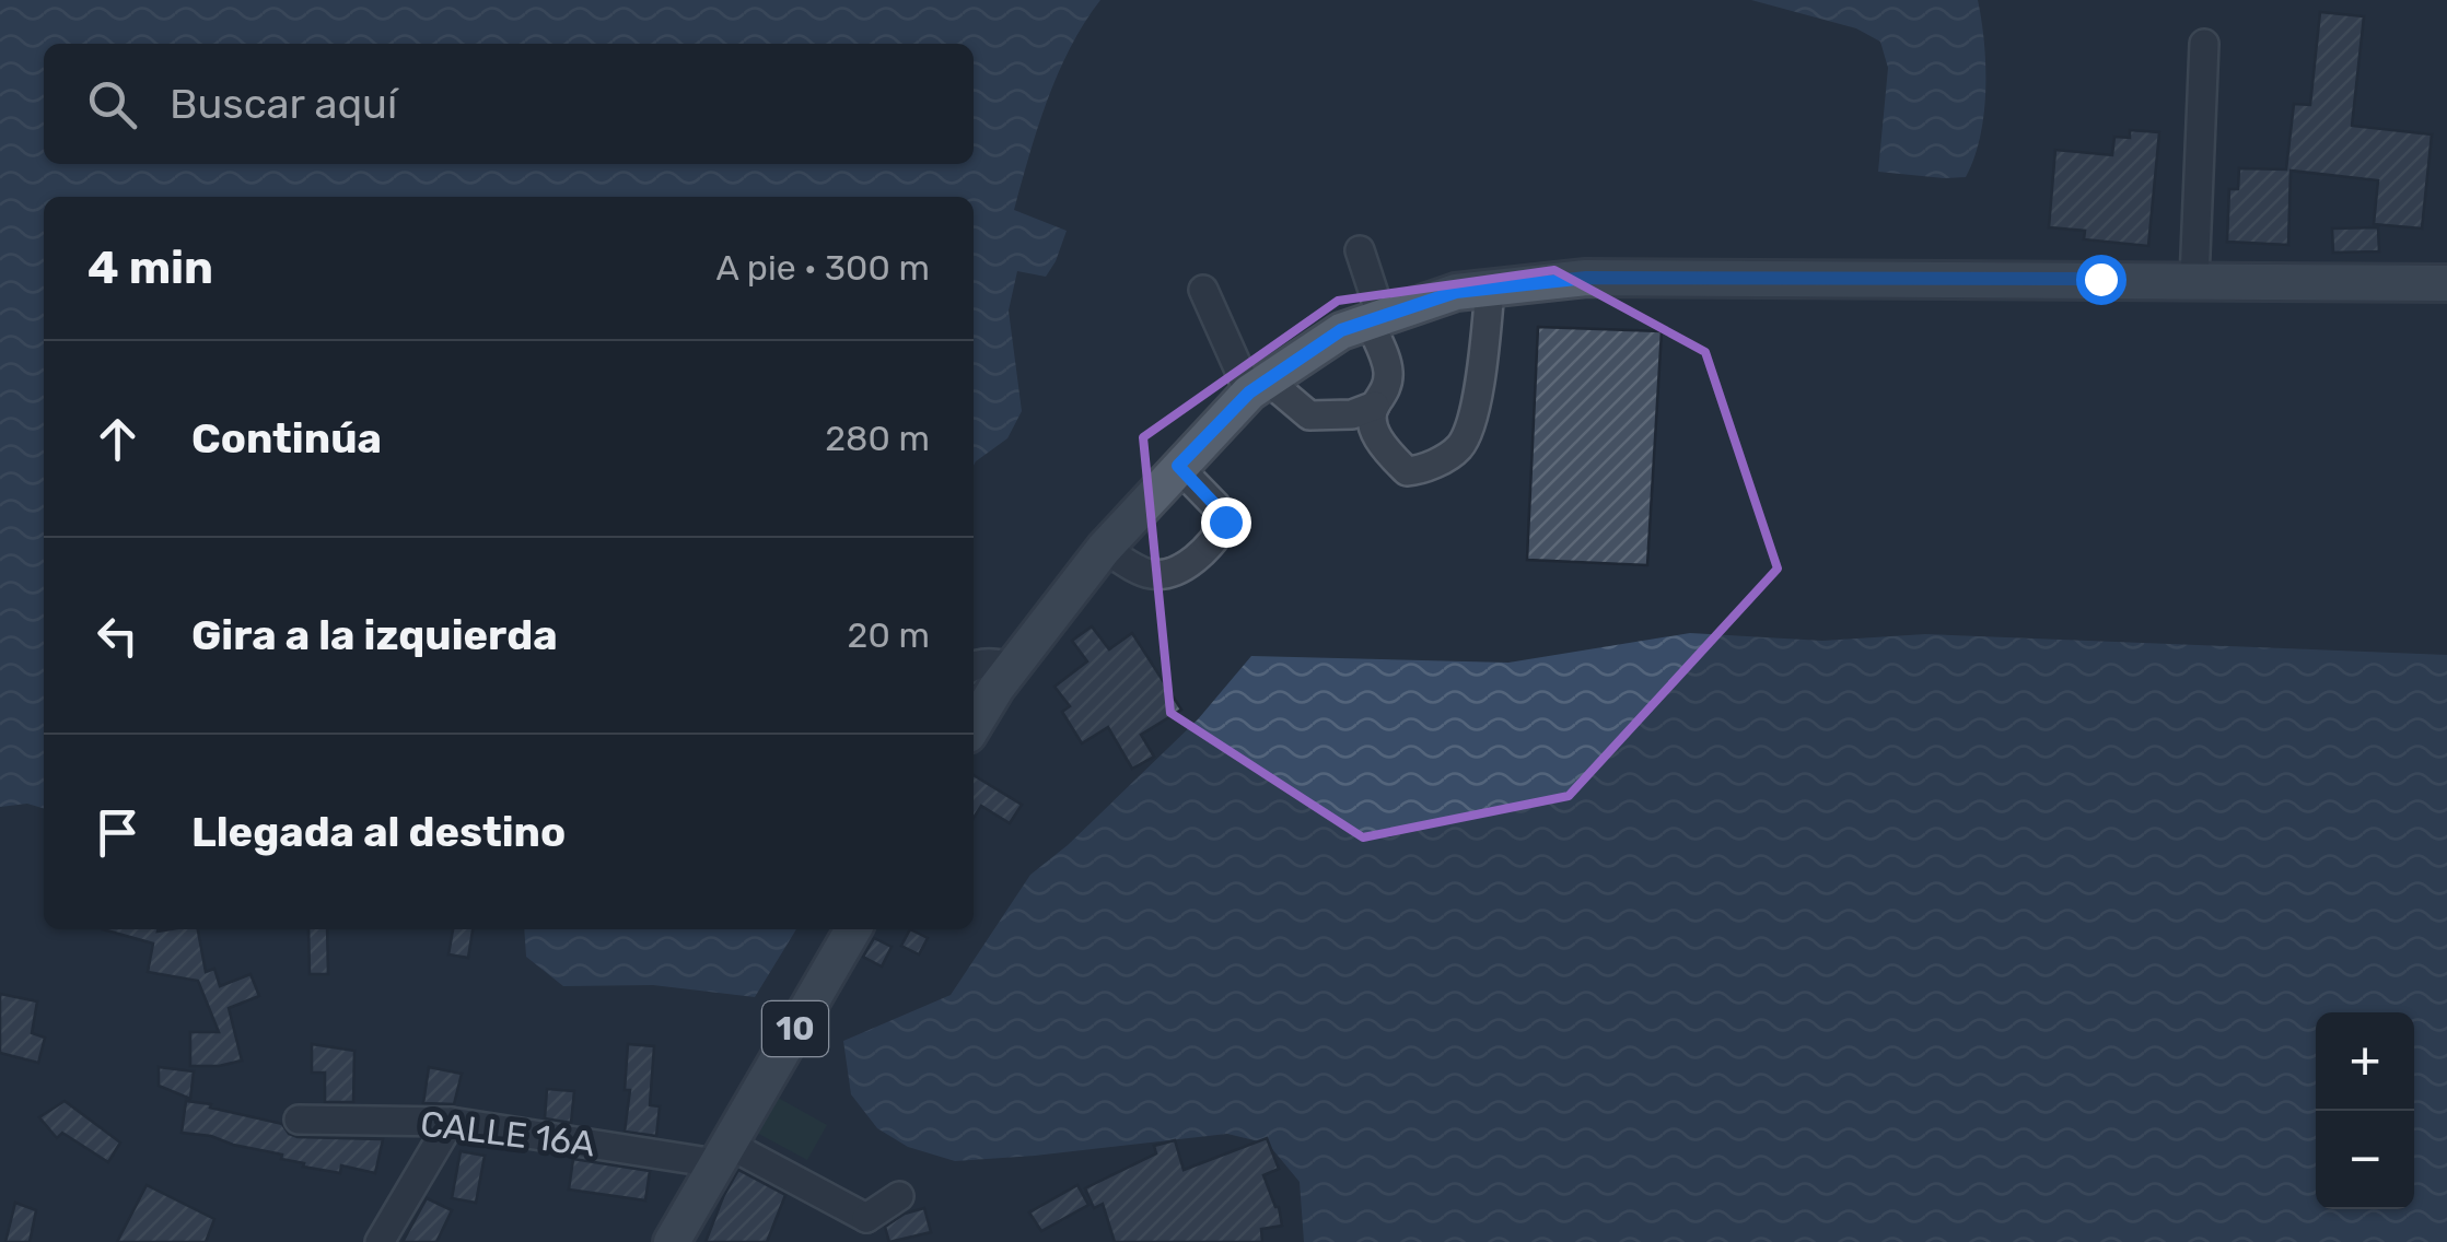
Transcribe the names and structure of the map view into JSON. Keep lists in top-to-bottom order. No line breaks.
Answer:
{"streets":{"main road":["10"],"street":["CALLE 16A"]},"crossings":[["10","CALLE 16A"]],"page":{"search":"Buscar aquí","heading":["4 min","A pie · 300 m"],"list":[["Continúa","280 m"],["Gira a la izquierda","20 m"],"Llegada al destino"],"map_buttons":["+","−"]}}
